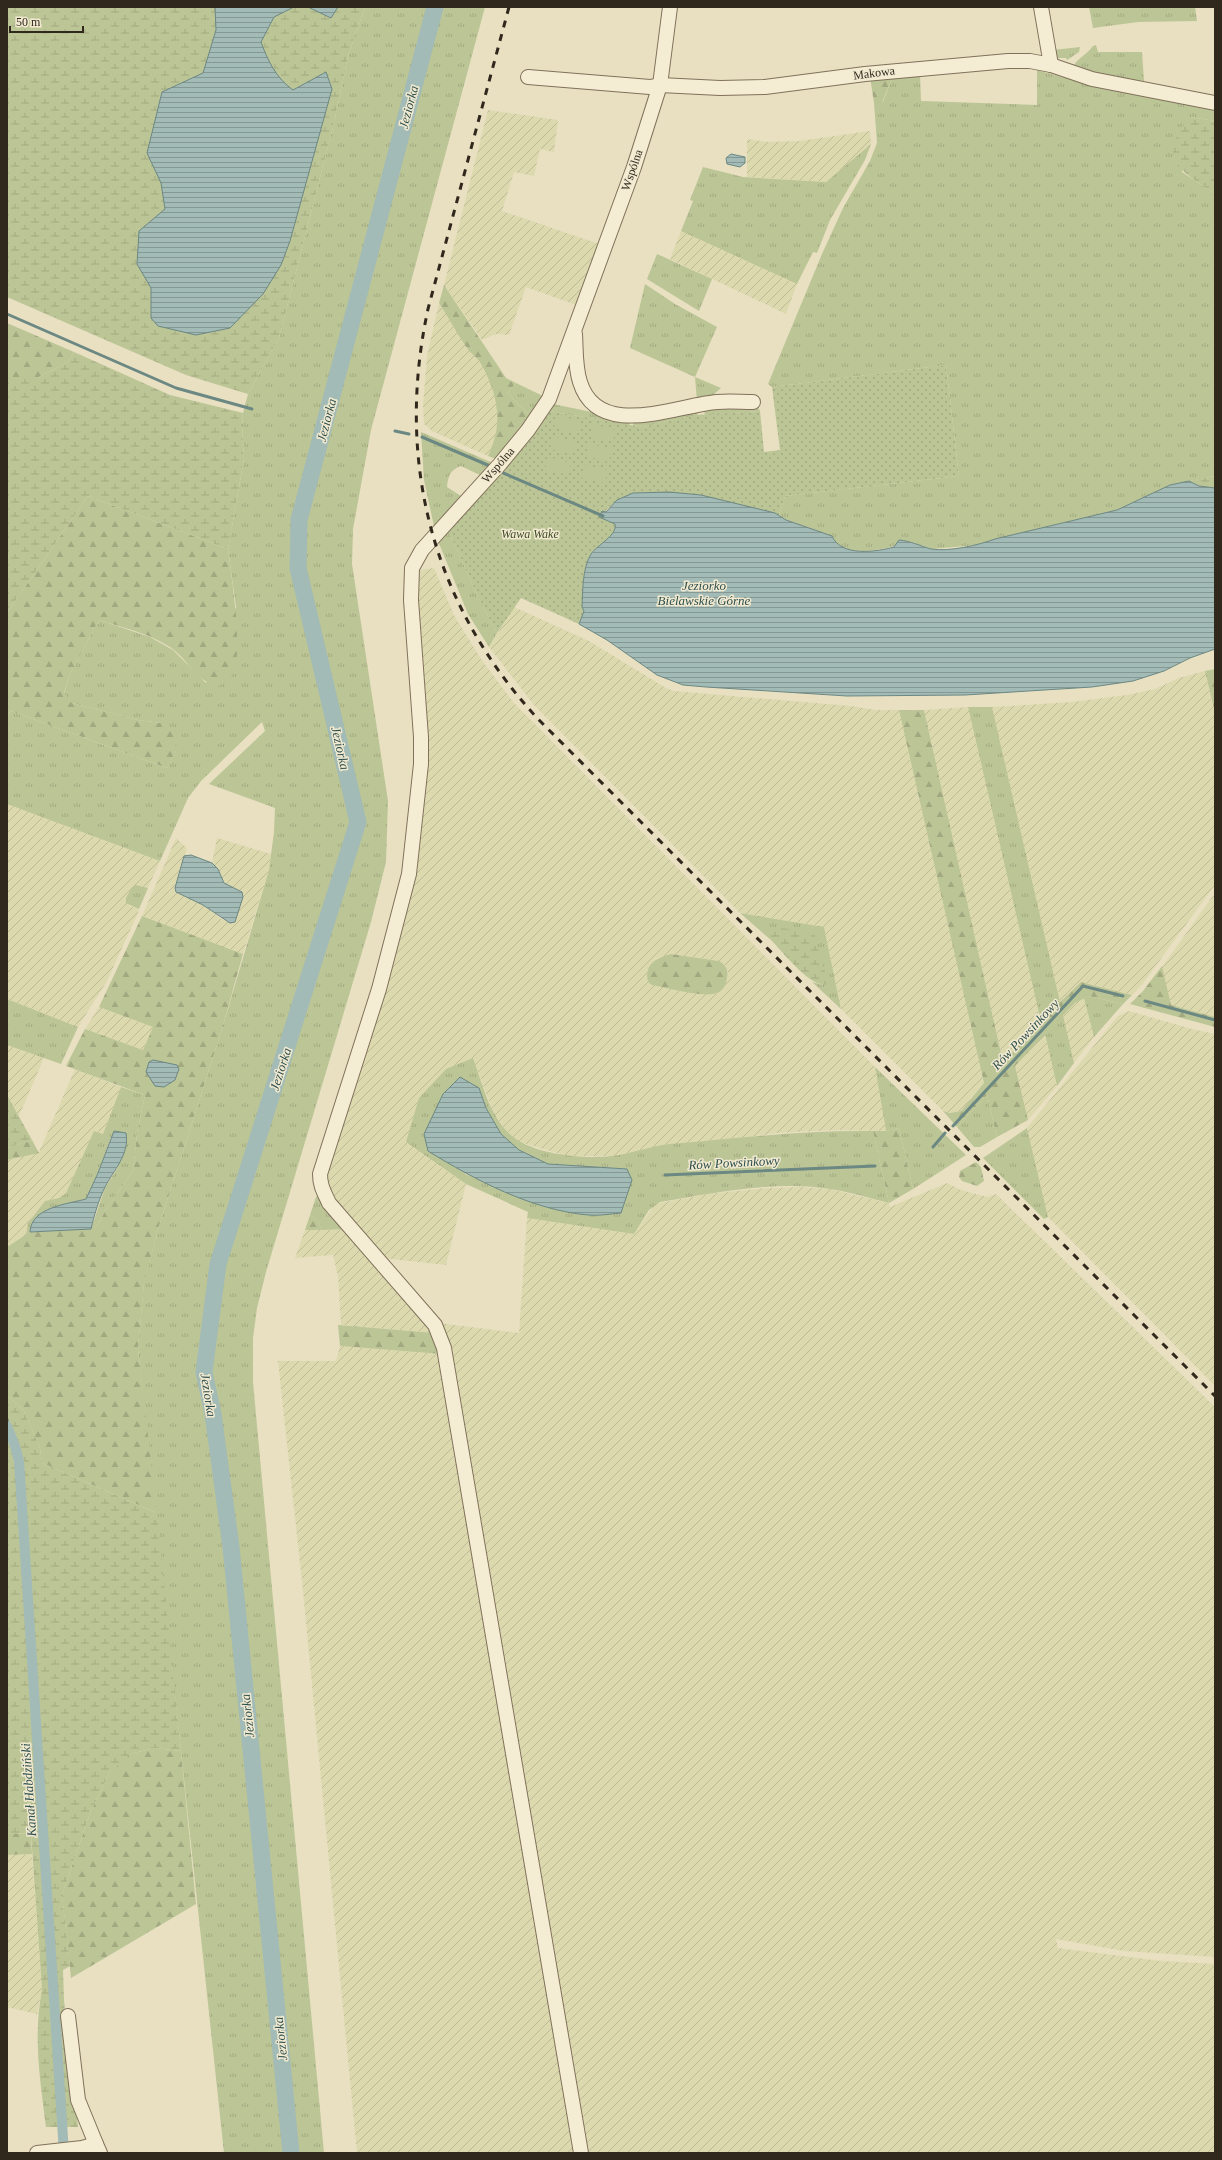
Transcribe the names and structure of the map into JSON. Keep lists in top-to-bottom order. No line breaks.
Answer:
{"streets":{"street":["Makowa","Wspólna"]},"crossings":[["Makowa","Wspólna"]],"water":["Jeziorka","Jeziorko Bielawskie Górne","Rów Powsinkowy","Kanał Habdziński"],"parks":["Wawa Wake"],"scale_bar":"50 m"}
